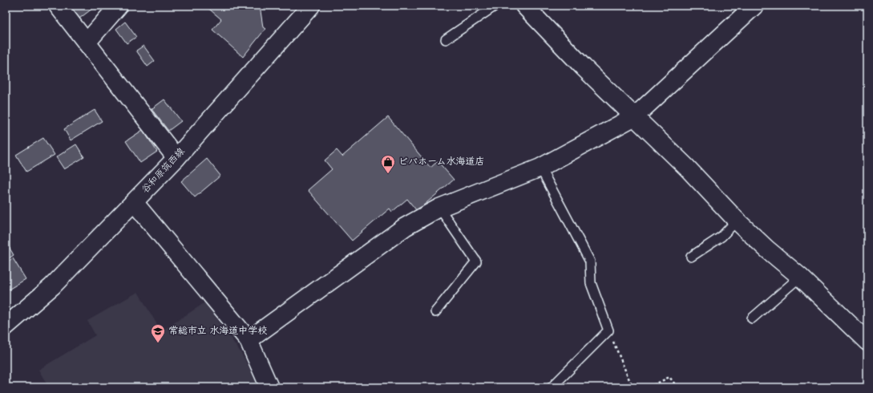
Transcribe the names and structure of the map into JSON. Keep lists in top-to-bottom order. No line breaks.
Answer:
{"streets":{"street":["谷和原筑西線"]},"places":{"shop":["ビバホーム水海道店"],"school or university":["常総市立 水海道中学校"]}}
